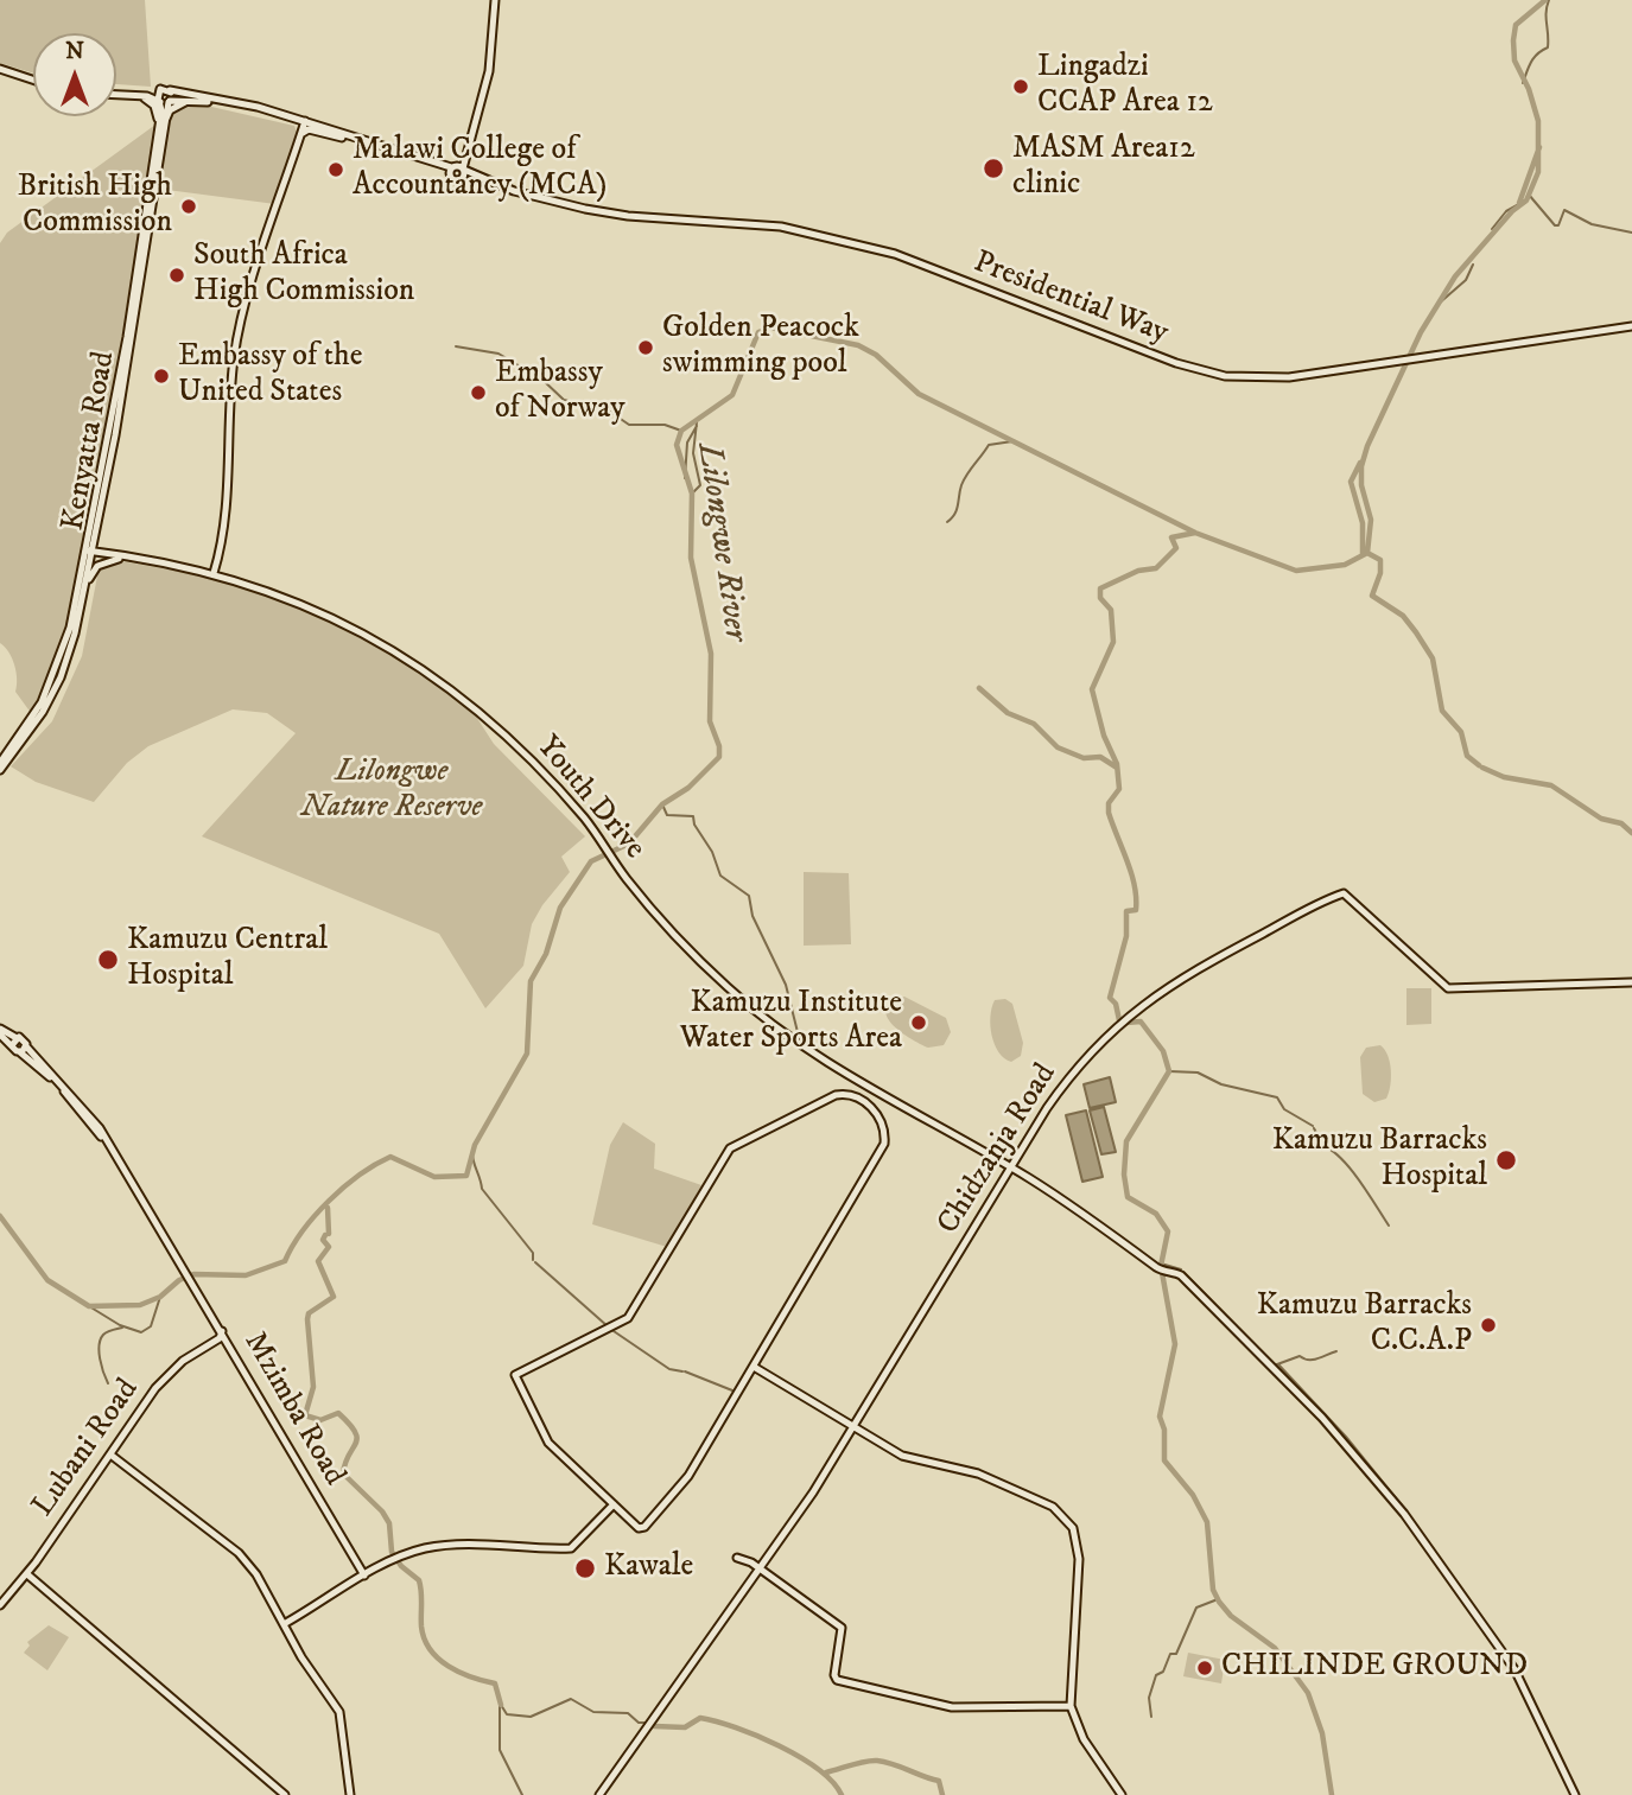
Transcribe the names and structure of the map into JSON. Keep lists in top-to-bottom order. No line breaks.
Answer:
{"streets":{"street":["Presidential Way","Kenyatta Road","Youth Drive","Chidzanja Road","Mzimba Road","Lubani Road"]},"crossings":[["Kenyatta Road","Youth Drive"],["Youth Drive","Chidzanja Road"],["Mzimba Road","Lubani Road"]],"water":["Lilongwe River"],"parks":["Lilongwe Nature Reserve"],"places":["Lingadzi CCAP Area 12","MASM Area12 clinic","Malawi College of Accountancy (MCA)","British High Commission","South Africa High Commission","Golden Peacock swimming pool","Embassy of the United States","Embassy of Norway","Kamuzu Central Hospital","Kamuzu Institute Water Sports Area","Kamuzu Barracks Hospital","Kamuzu Barracks C.C.A.P","Kawale","CHILINDE GROUND"],"north":"top"}
